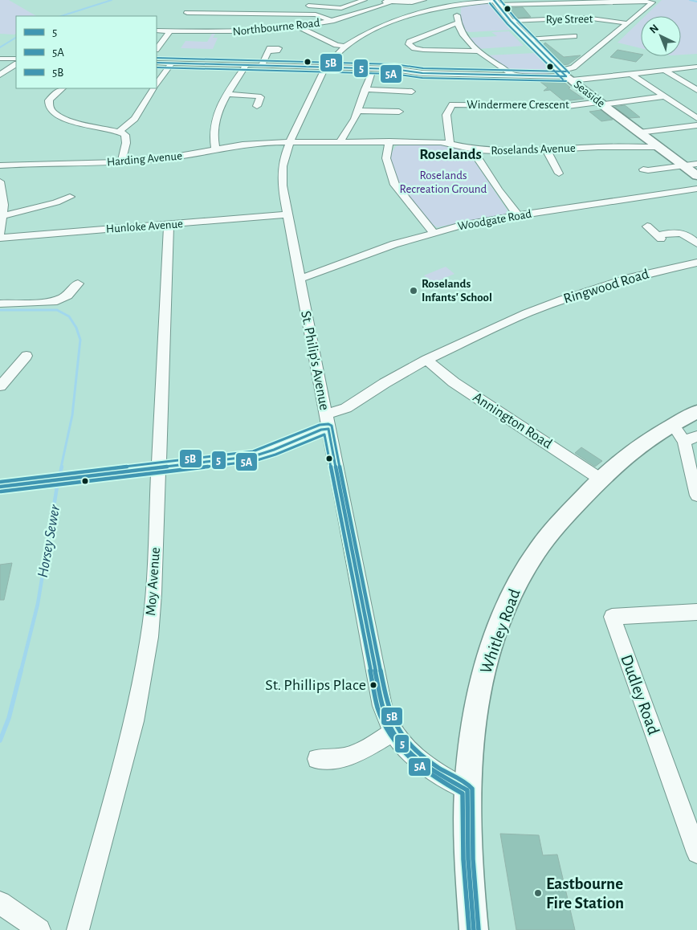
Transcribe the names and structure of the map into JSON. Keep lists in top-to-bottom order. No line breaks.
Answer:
{"streets":{"main road":["Seaside","Whitley Road"],"street":["Rye Street","Northbourne Road","Windermere Crescent","Roselands Avenue","Harding Avenue","Woodgate Road","Hunloke Avenue","Ringwood Road","St. Philip's Avenue","Annington Road","Moy Avenue","Dudley Road"]},"crossings":[["Rye Street","Seaside"],["Rye Street","St. Philip's Avenue"],["Seaside","Windermere Crescent"],["Seaside","Roselands Avenue"],["Seaside","St. Philip's Avenue"],["Windermere Crescent","Roselands Avenue"],["Roselands Avenue","Harding Avenue"],["Roselands Avenue","St. Philip's Avenue"],["Harding Avenue","St. Philip's Avenue"],["Woodgate Road","St. Philip's Avenue"],["Hunloke Avenue","St. Philip's Avenue"],["Hunloke Avenue","Moy Avenue"],["Ringwood Road","St. Philip's Avenue"],["Ringwood Road","Annington Road"],["Ringwood Road","Moy Avenue"],["St. Philip's Avenue","Whitley Road"],["Annington Road","Whitley Road"]],"districts":["Roselands"],"water":["Horsey Sewer"],"parks":["Roselands Recreation Ground"],"places":["Roselands Infants' School","St. Phillips Place","Eastbourne Fire Station"],"lines":["transit line 5","transit line 5B","transit line 5A"],"legend":["5","5A","5B"],"north":"top left"}
